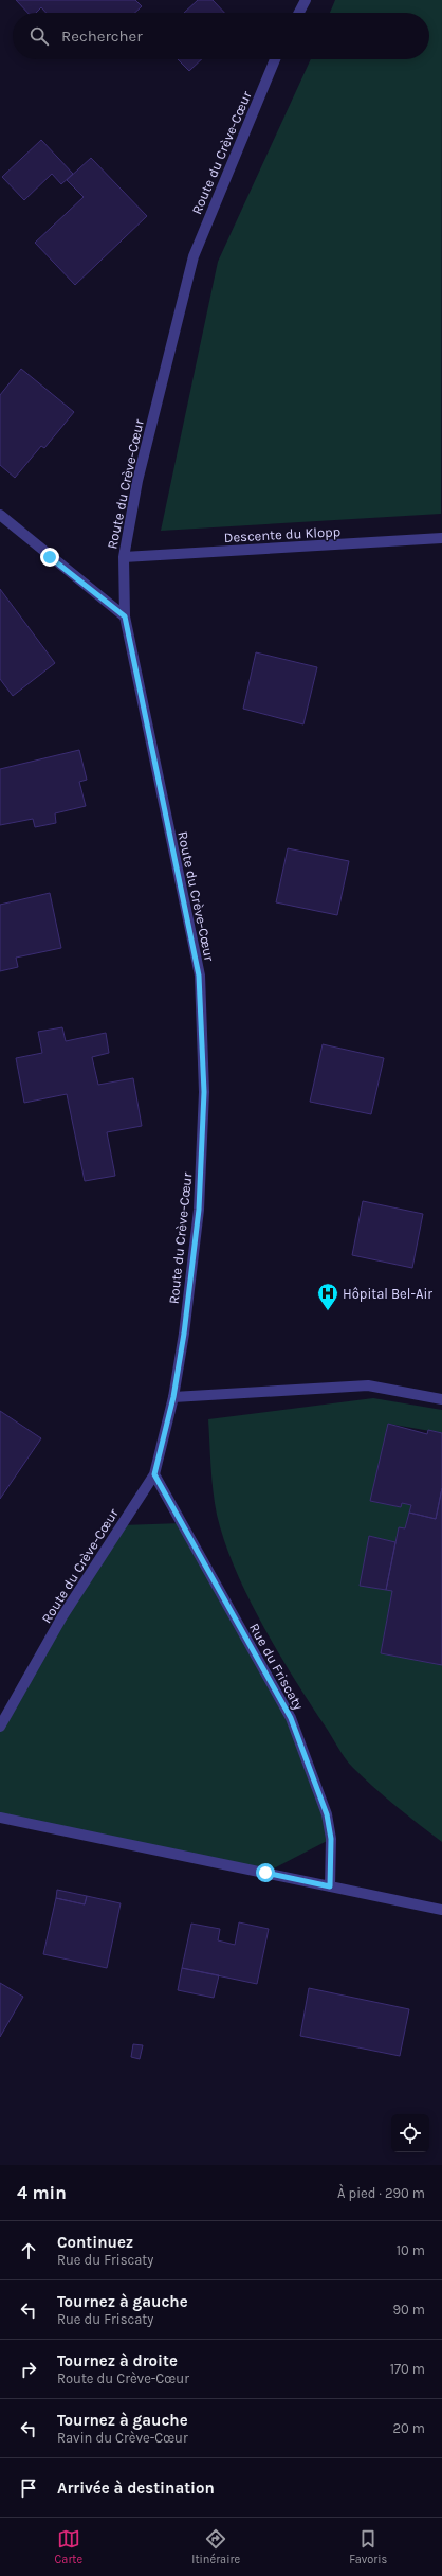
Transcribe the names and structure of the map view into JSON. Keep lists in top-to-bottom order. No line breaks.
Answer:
{"streets":{"street":["Route du Crève-Cœur","Descente du Klopp","Rue du Friscaty"]},"crossings":[["Route du Crève-Cœur","Descente du Klopp"],["Route du Crève-Cœur","Rue du Friscaty"]],"places":{"hospital":["Hôpital Bel-Air"]},"page":{"search":"Rechercher","heading":["4 min","À pied · 290 m"],"list":[["Continuez","Rue du Friscaty","10 m"],["Tournez à gauche","Rue du Friscaty","90 m"],["Tournez à droite","Route du Crève-Cœur","170 m"],["Tournez à gauche","Ravin du Crève-Cœur","20 m"],"Arrivée à destination"],"nav":["Carte","Itinéraire","Favoris"]}}
